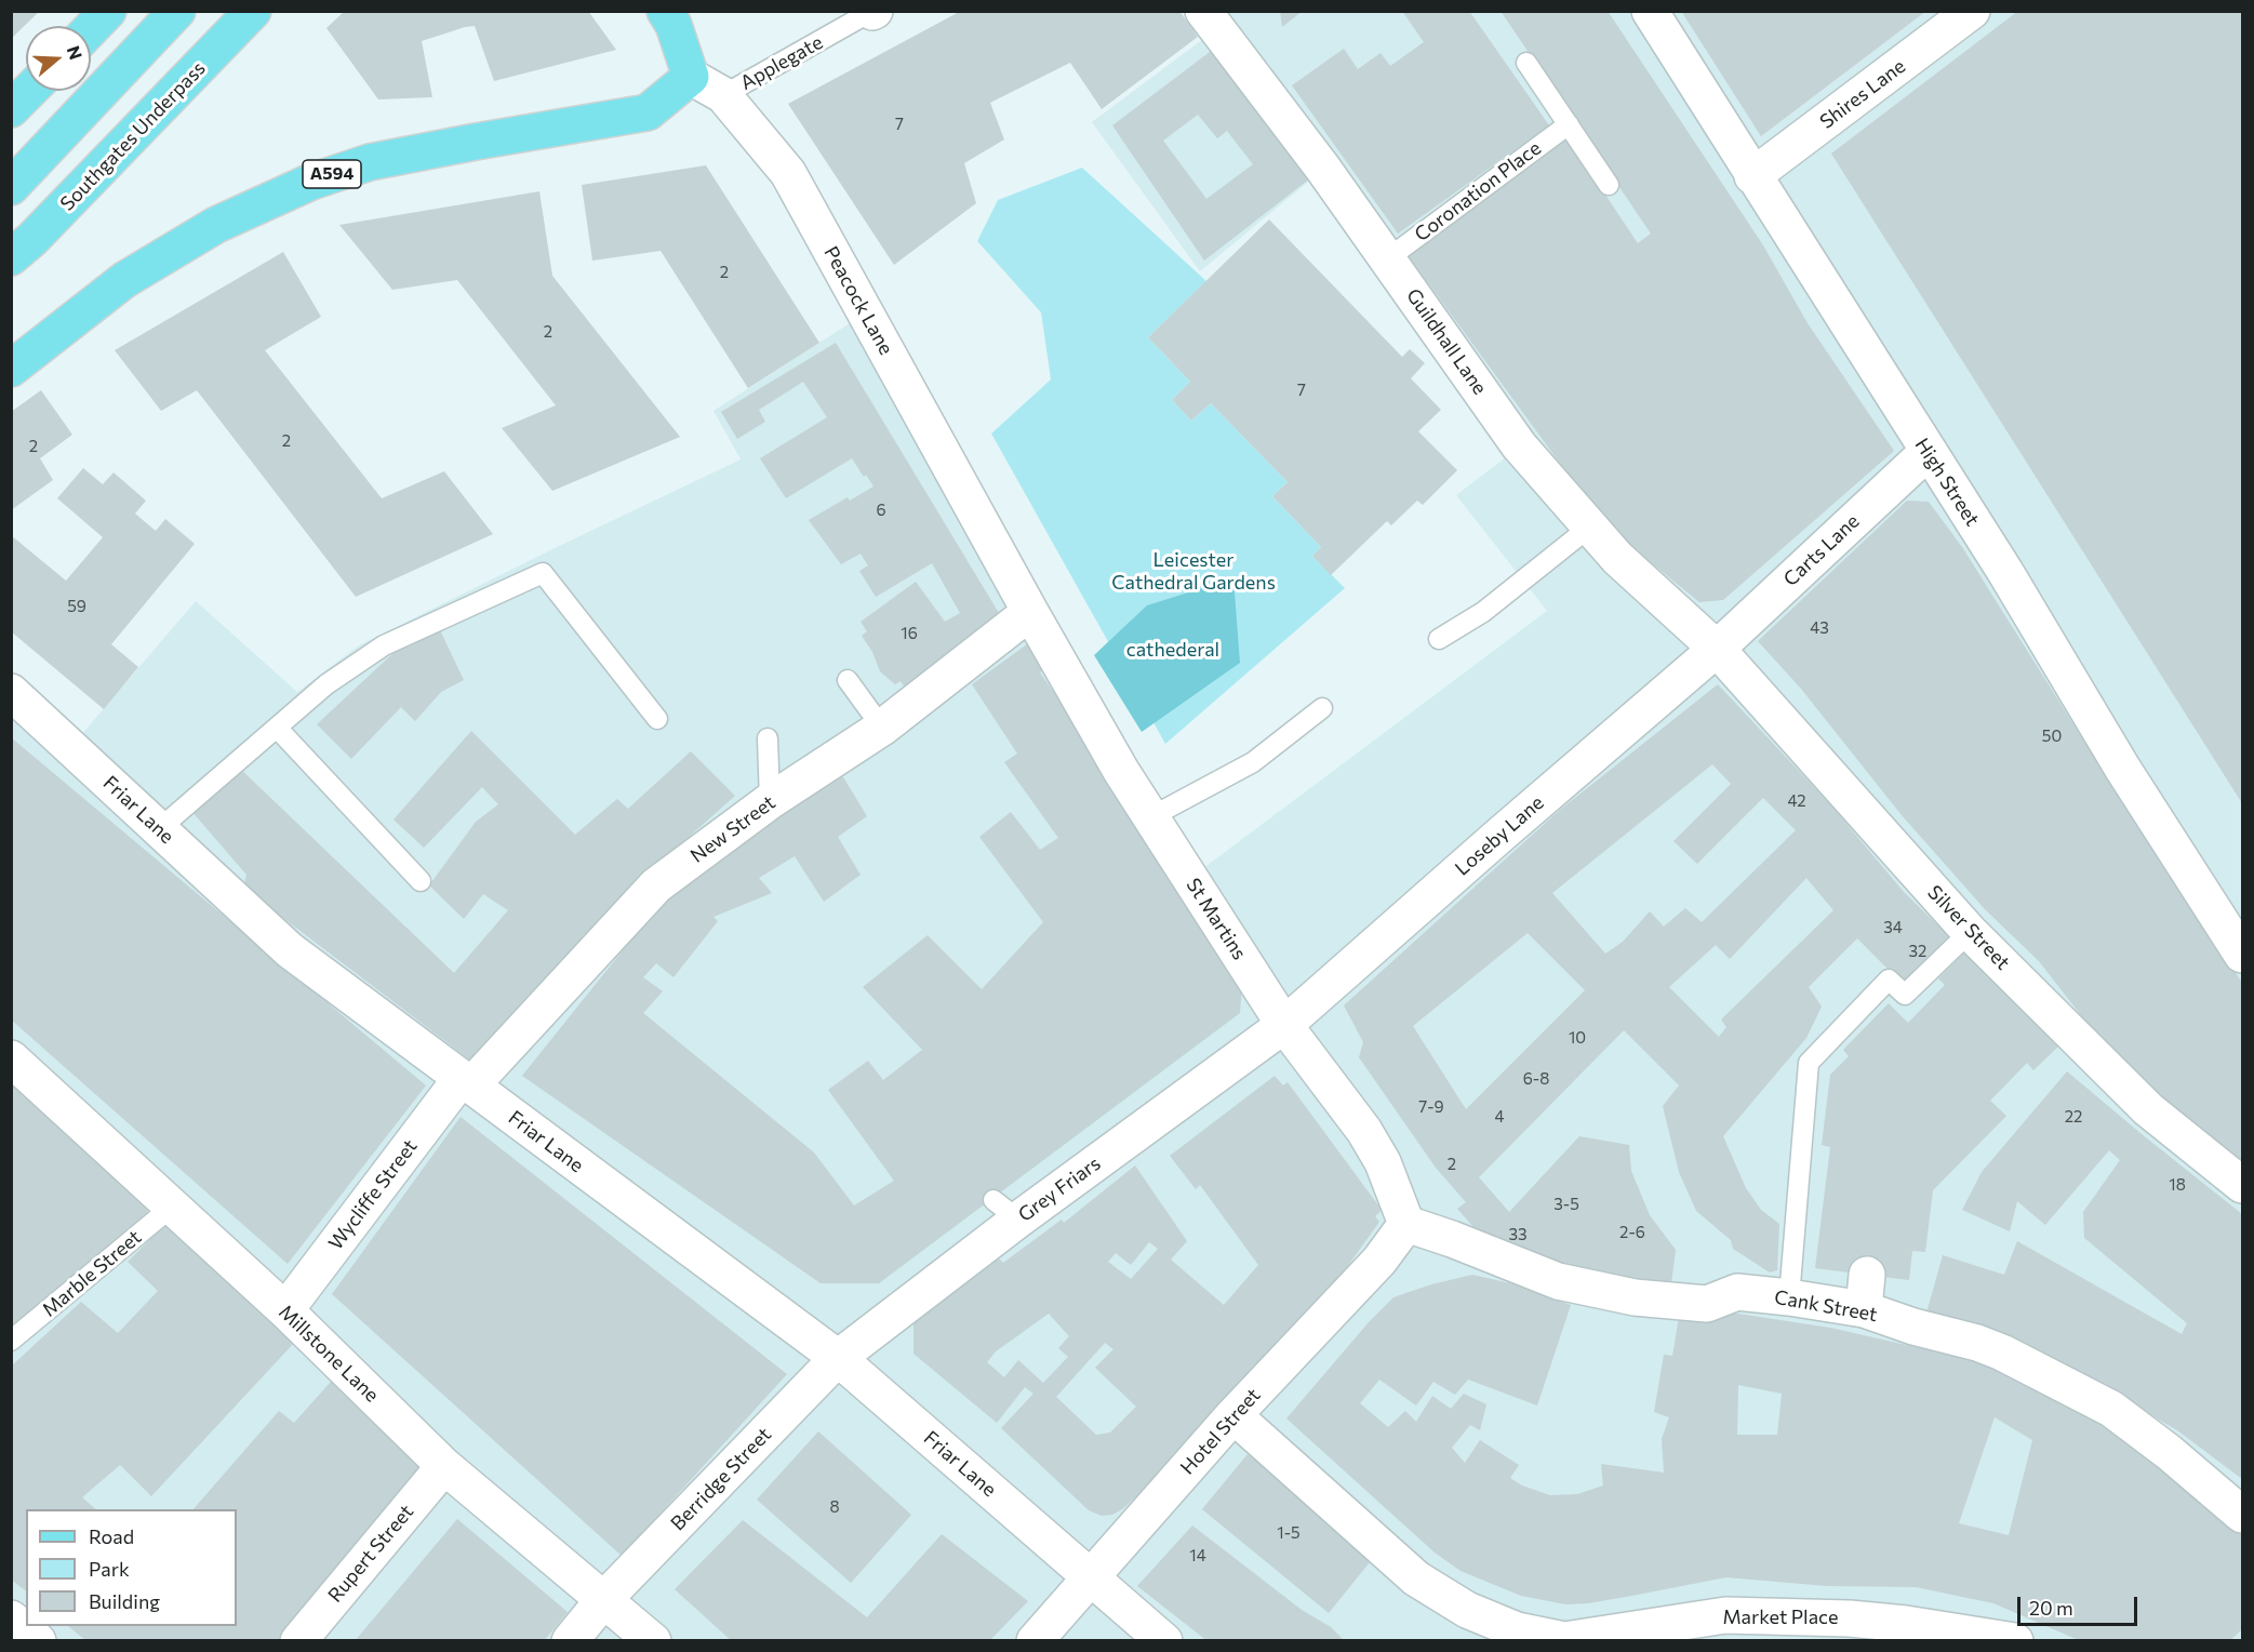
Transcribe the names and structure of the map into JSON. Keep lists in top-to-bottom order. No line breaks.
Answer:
{"streets":{"main road":["Southgates Underpass","A594"],"street":["Shires Lane","Peacock Lane","Guildhall Lane","High Street","Carts Lane","Friar Lane","New Street","Loseby Lane","St Martins","Silver Street","Grey Friars","Wycliffe Street","Cank Street","Millstone Lane","Hotel Street","Berridge Street","Rupert Street","Market Place"],"lane":["Applegate","Coronation Place","Marble Street"]},"crossings":[["Applegate","Peacock Lane"],["Shires Lane","High Street"],["A594","Peacock Lane"],["Coronation Place","Guildhall Lane"],["Peacock Lane","New Street"],["Peacock Lane","St Martins"],["Guildhall Lane","Carts Lane"],["Guildhall Lane","Loseby Lane"],["Guildhall Lane","Silver Street"],["High Street","Carts Lane"],["Carts Lane","Loseby Lane"],["Carts Lane","Silver Street"],["Friar Lane","New Street"],["Friar Lane","Grey Friars"],["Friar Lane","Wycliffe Street"],["Friar Lane","Hotel Street"],["Friar Lane","Berridge Street"],["New Street","St Martins"],["New Street","Wycliffe Street"],["Loseby Lane","St Martins"],["Loseby Lane","Silver Street"],["Loseby Lane","Grey Friars"],["St Martins","Grey Friars"],["St Martins","Cank Street"],["St Martins","Hotel Street"],["Grey Friars","Berridge Street"],["Wycliffe Street","Millstone Lane"],["Marble Street","Millstone Lane"],["Cank Street","Hotel Street"],["Millstone Lane","Berridge Street"],["Millstone Lane","Rupert Street"],["Hotel Street","Market Place"]],"parks":["Leicester Cathedral Gardens","cathederal"],"house_numbers":["7","2","2","7","2","2","6","59","43","16","50","42","34","32","10","6-8","7-9","4","22","2","18","3-5","2-6","33","8","1-5","14"],"legend":["Road","Park","Building"],"scale_bar":"20 m","north":"right"}
